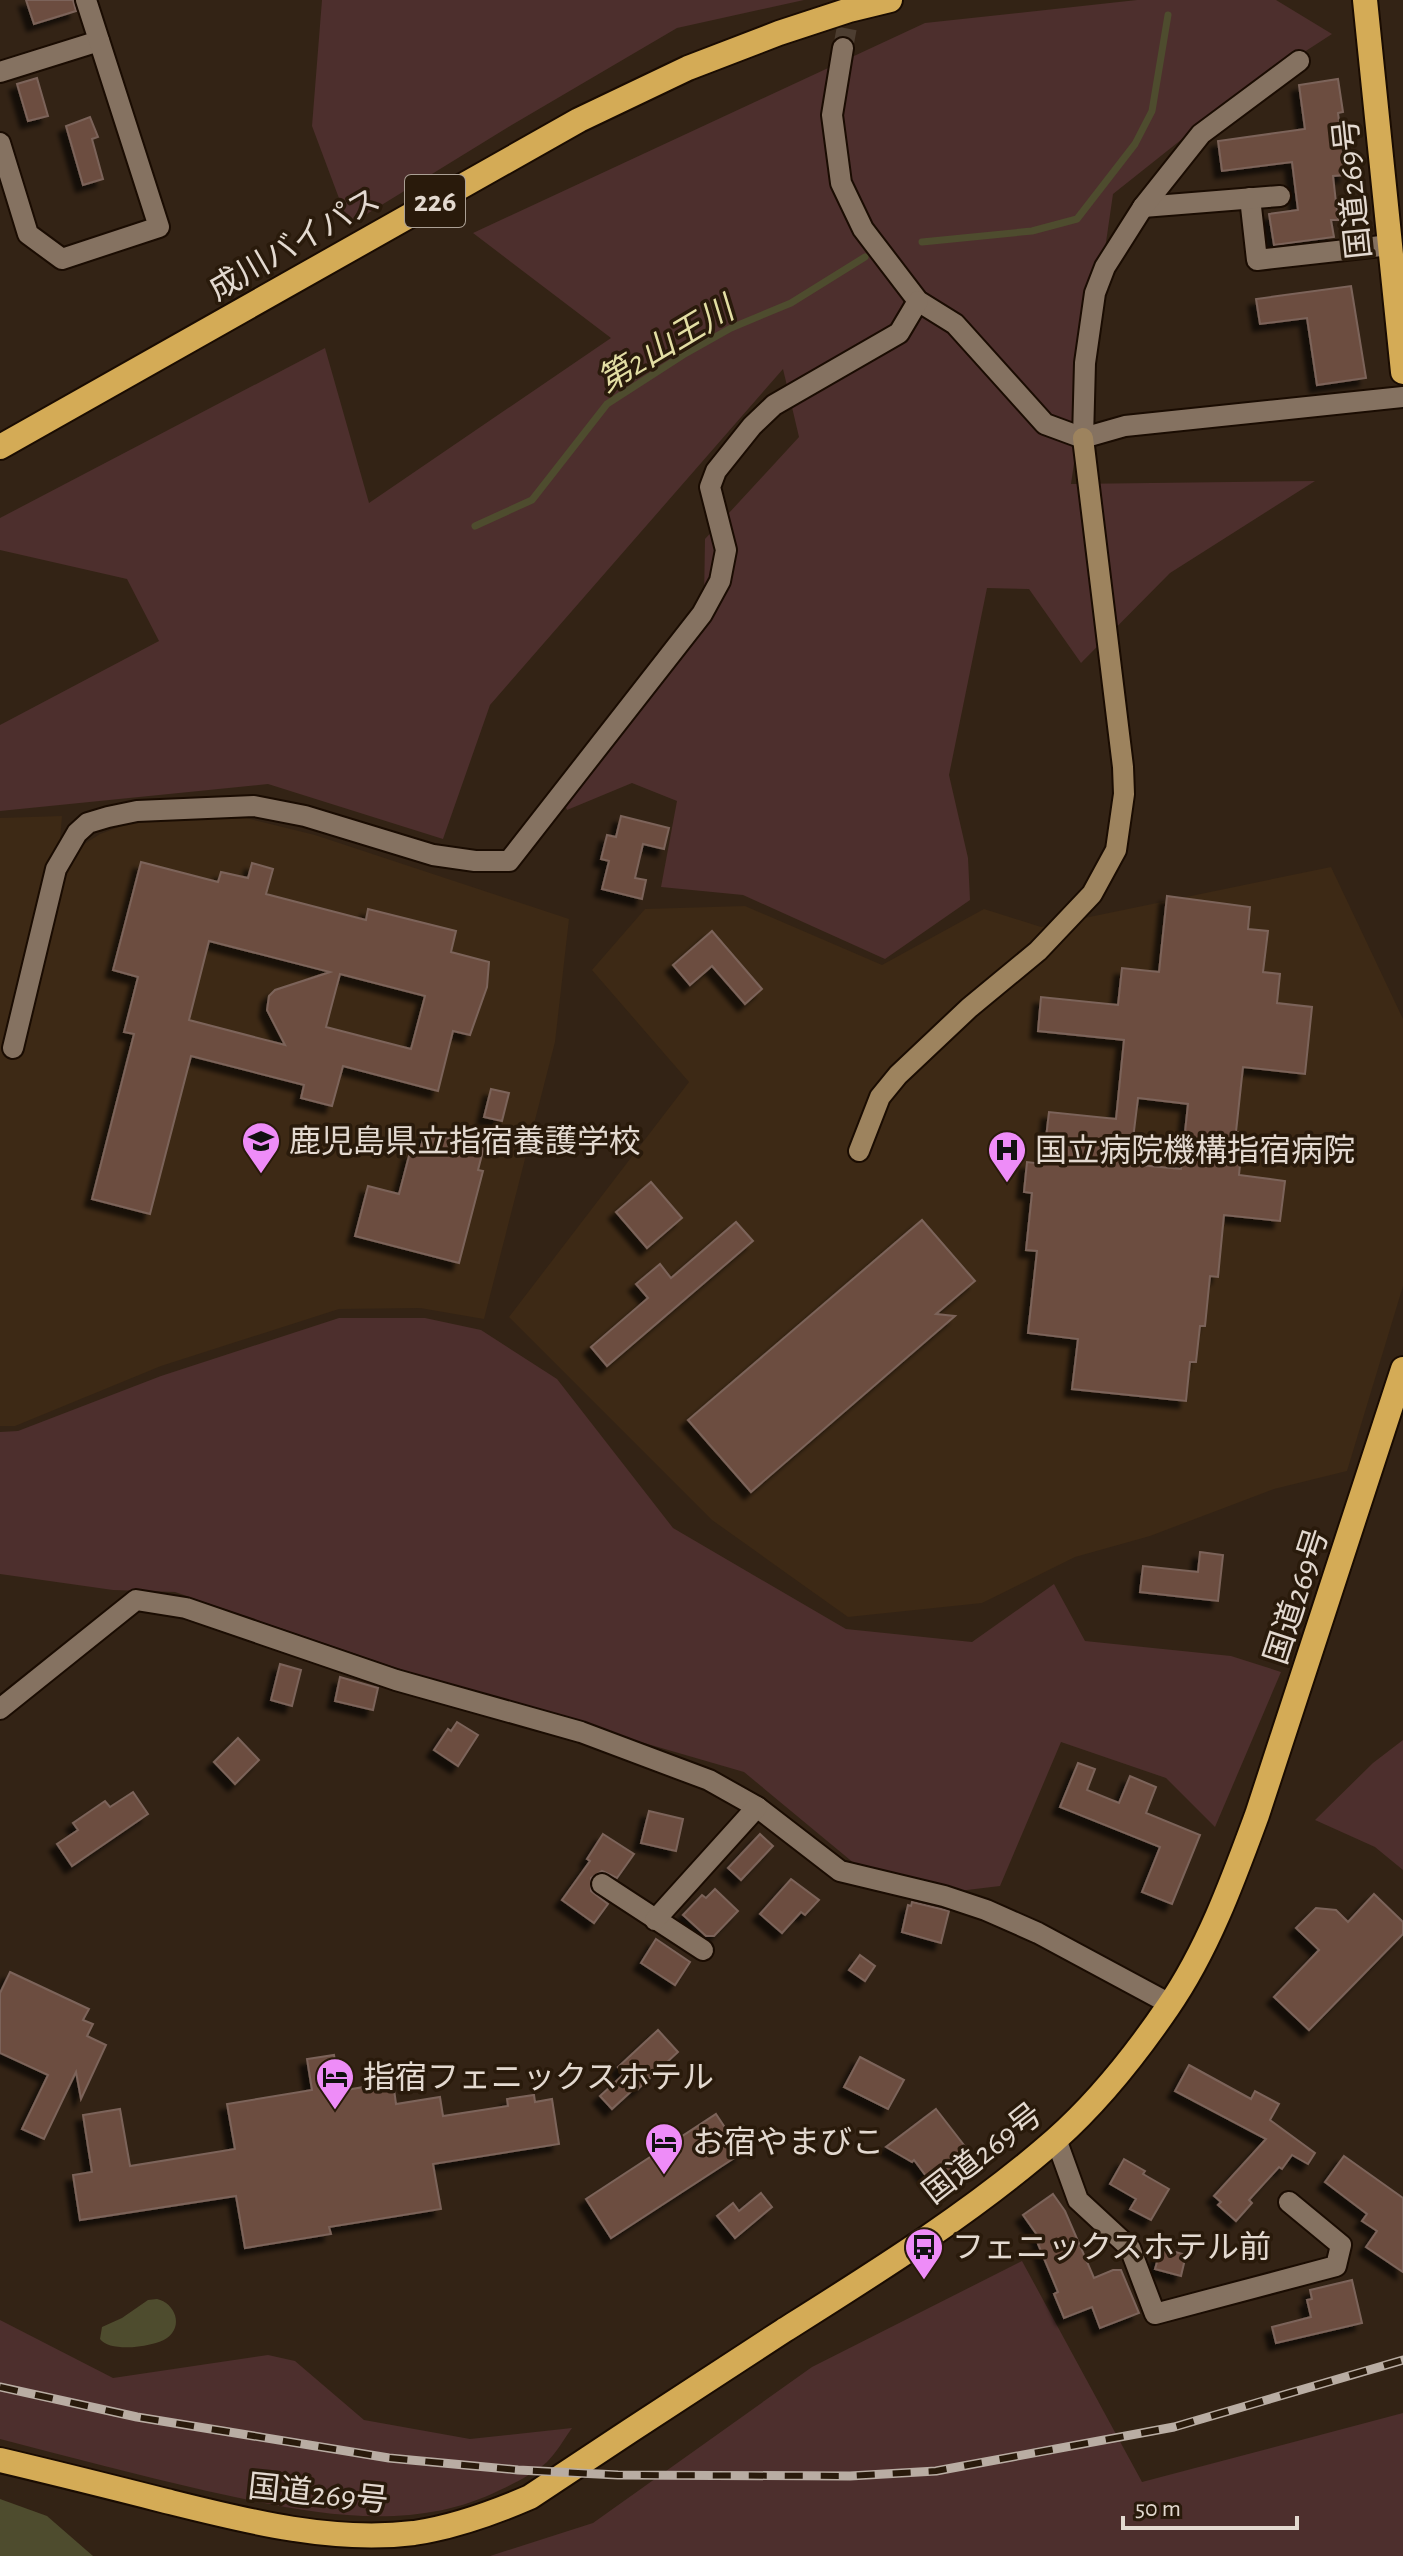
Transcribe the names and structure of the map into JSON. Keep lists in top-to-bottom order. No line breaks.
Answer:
{"streets":{"highway":["国道269号","226","成川バイパス"]},"water":["第2山王川"],"places":{"school or university":["鹿児島県立指宿養護学校"],"hospital":["国立病院機構指宿病院"],"hotel":["指宿フェニックスホテル","お宿やまびこ"],"bus stop":["フェニックスホテル前"]},"scale_bar":"50 m"}
